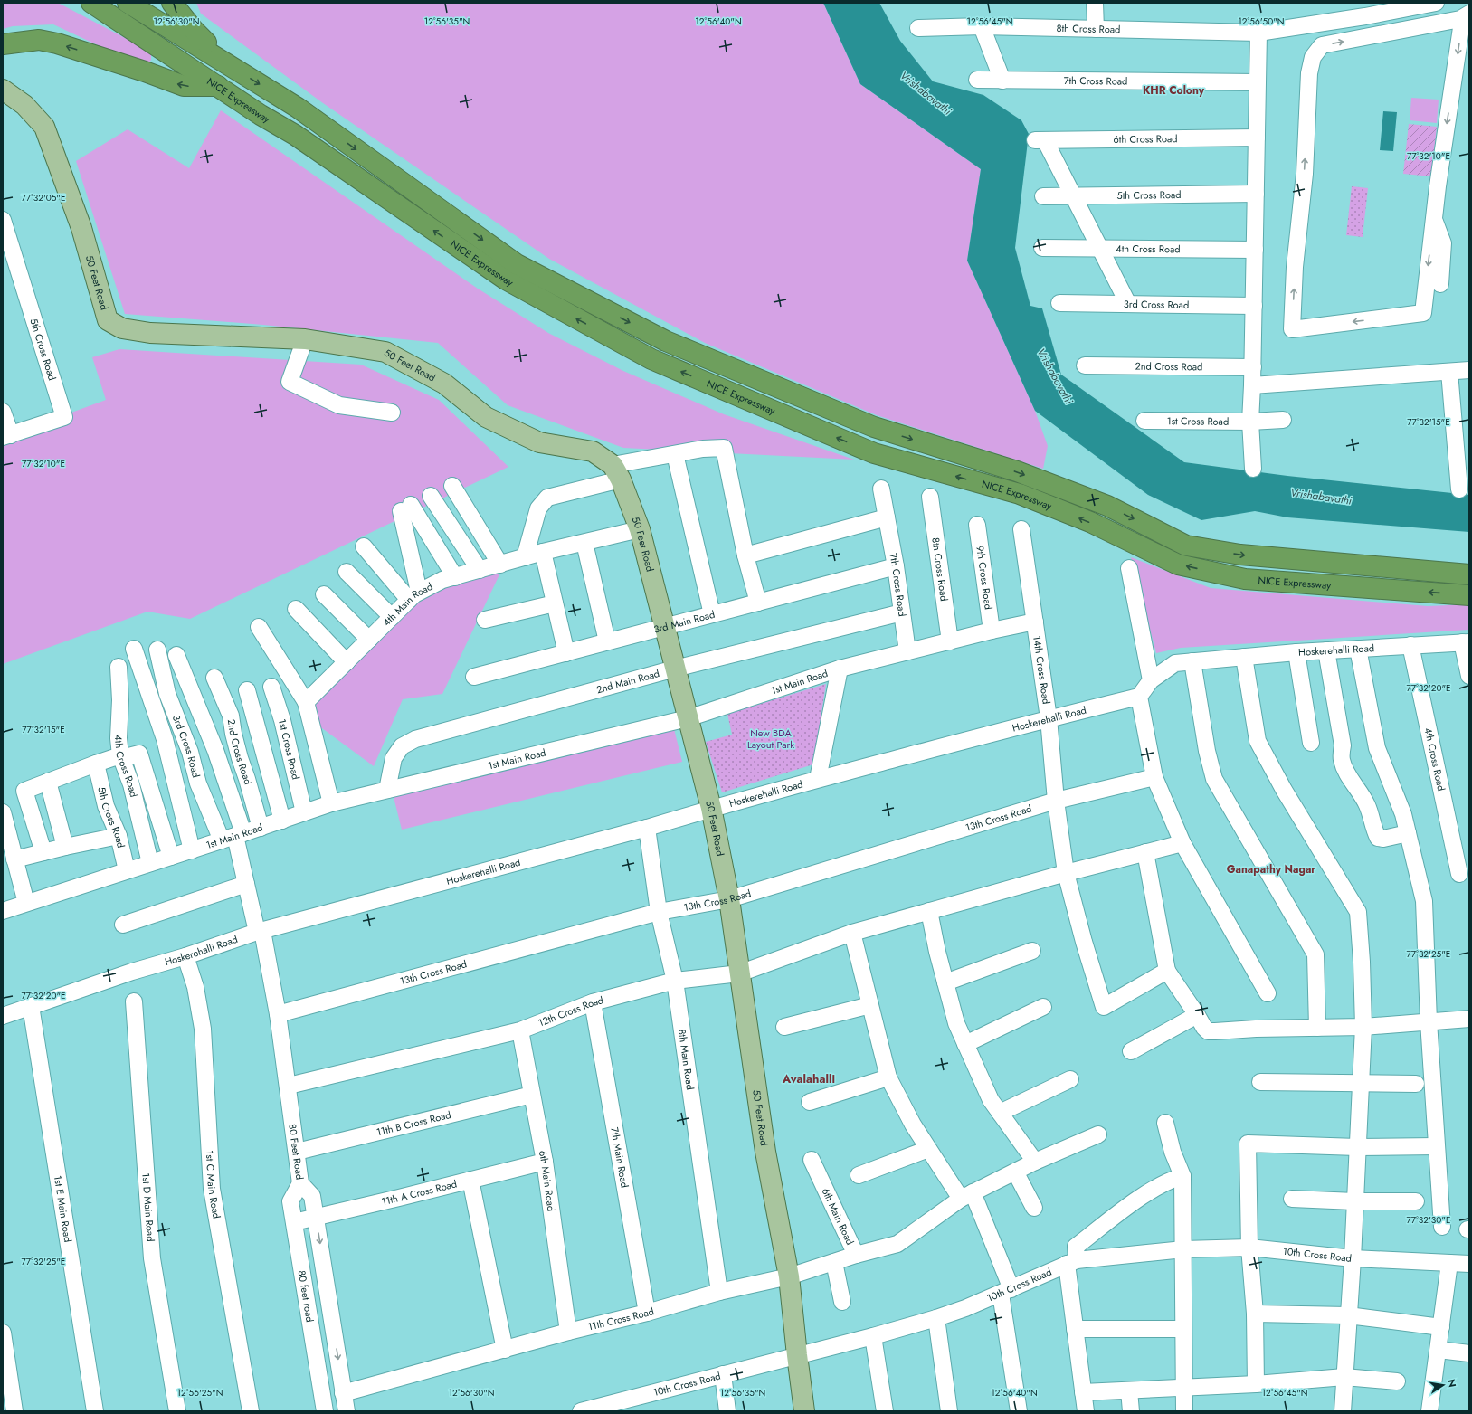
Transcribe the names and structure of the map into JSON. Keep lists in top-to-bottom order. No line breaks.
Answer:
{"streets":{"highway":["NICE Expressway"],"main road":["50 Feet Road"],"street":["8th Cross Road","7th Cross Road","6th Cross Road","5th Cross Road","4th Cross Road","3rd Cross Road","2nd Cross Road","1st Cross Road","9th Cross Road","4th Main Road","3rd Main Road","Hoskerehalli Road","14th Cross Road","2nd Main Road","1st Main Road","13th Cross Road","12th Cross Road","8th Main Road","11th B Cross Road","80 Feet Road","7th Main Road","6th Main Road","1st C Main Road","11th A Cross Road","1st D Main Road","1st E Main Road","10th Cross Road","80 feet road","11th Cross Road"]},"crossings":[["8th Cross Road","1st Main Road"],["7th Cross Road","3rd Main Road"],["7th Cross Road","2nd Main Road"],["7th Cross Road","1st Main Road"],["5th Cross Road","1st Main Road"],["4th Cross Road","Hoskerehalli Road"],["4th Cross Road","1st Main Road"],["50 Feet Road","4th Main Road"],["50 Feet Road","3rd Main Road"],["50 Feet Road","Hoskerehalli Road"],["50 Feet Road","2nd Main Road"],["50 Feet Road","1st Main Road"],["50 Feet Road","13th Cross Road"],["50 Feet Road","12th Cross Road"],["50 Feet Road","10th Cross Road"],["50 Feet Road","11th Cross Road"],["3rd Cross Road","1st Main Road"],["3rd Cross Road","80 Feet Road"],["2nd Cross Road","1st Main Road"],["1st Cross Road","1st Main Road"],["9th Cross Road","1st Main Road"],["Hoskerehalli Road","14th Cross Road"],["Hoskerehalli Road","8th Main Road"],["Hoskerehalli Road","80 Feet Road"],["Hoskerehalli Road","1st C Main Road"],["Hoskerehalli Road","1st E Main Road"],["14th Cross Road","1st Main Road"],["14th Cross Road","13th Cross Road"],["14th Cross Road","12th Cross Road"],["2nd Main Road","1st Main Road"],["1st Main Road","80 Feet Road"],["13th Cross Road","8th Main Road"],["13th Cross Road","80 Feet Road"],["12th Cross Road","8th Main Road"],["12th Cross Road","80 Feet Road"],["12th Cross Road","7th Main Road"],["12th Cross Road","6th Main Road"],["8th Main Road","11th Cross Road"],["11th B Cross Road","80 Feet Road"],["11th B Cross Road","6th Main Road"],["80 Feet Road","11th A Cross Road"],["80 Feet Road","80 feet road"],["80 Feet Road","11th Cross Road"],["7th Main Road","11th Cross Road"],["6th Main Road","11th A Cross Road"],["6th Main Road","11th Cross Road"],["11th A Cross Road","80 feet road"]],"districts":["KHR Colony","Ganapathy Nagar","Avalahalli"],"water":["Vrishabavathi"],"parks":["New BDA Layout Park"],"north":"right","coordinates":["12°56'30\"N","12°56'35\"N","12°56'40\"N","12°56'45\"N","12°56'50\"N","77°32'10\"E","77°32'05\"E","77°32'15\"E","77°32'20\"E","77°32'25\"E","77°32'30\"E","12°56'25\"N"]}
